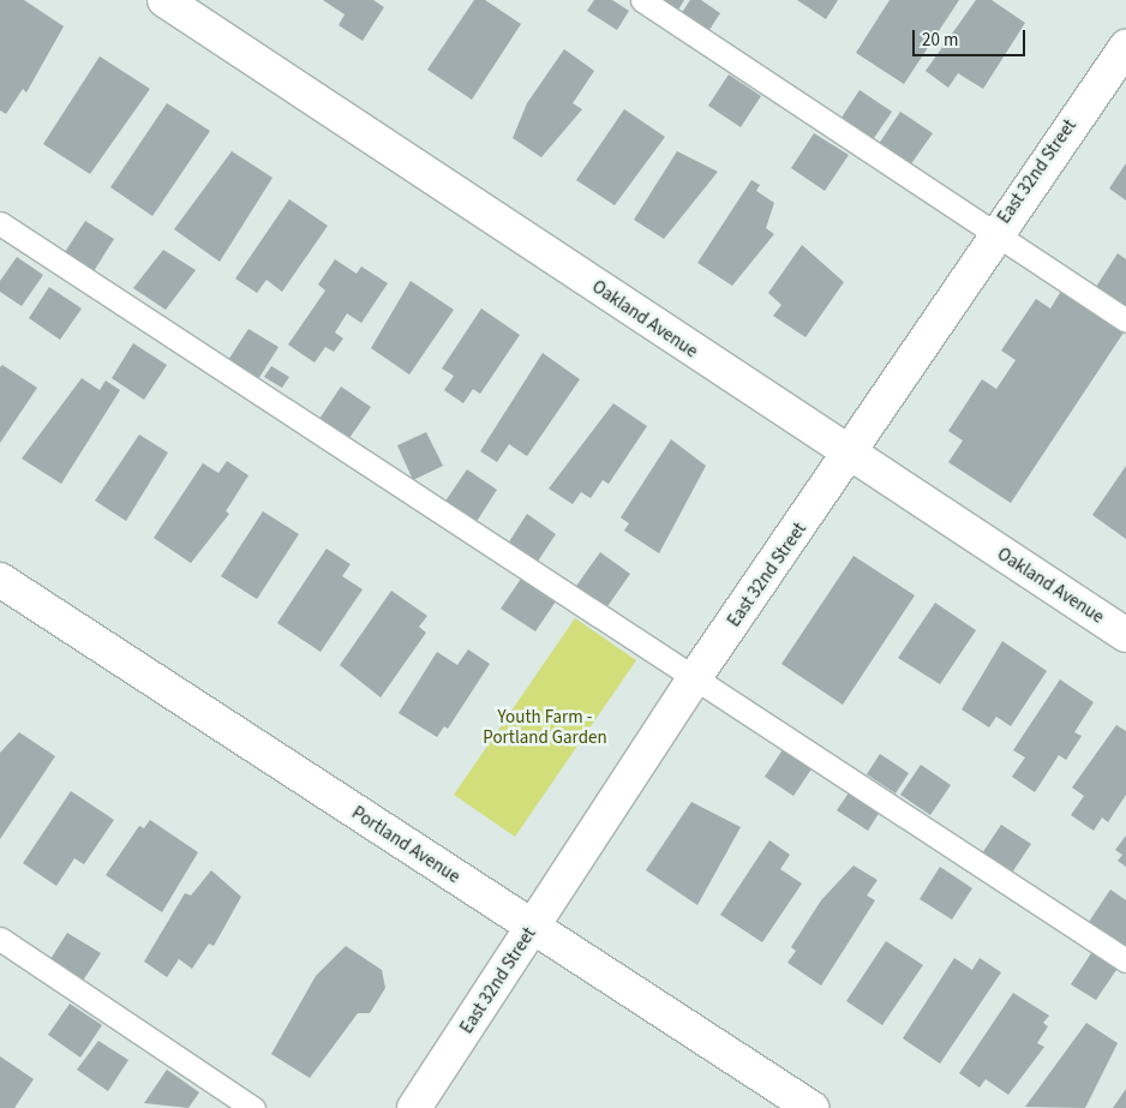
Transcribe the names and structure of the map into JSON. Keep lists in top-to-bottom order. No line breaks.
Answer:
{"streets":{"street":["East 32nd Street","Oakland Avenue","Portland Avenue"]},"crossings":[["East 32nd Street","Oakland Avenue"],["East 32nd Street","Portland Avenue"]],"parks":["Youth Farm - Portland Garden"],"scale_bar":"20 m"}
